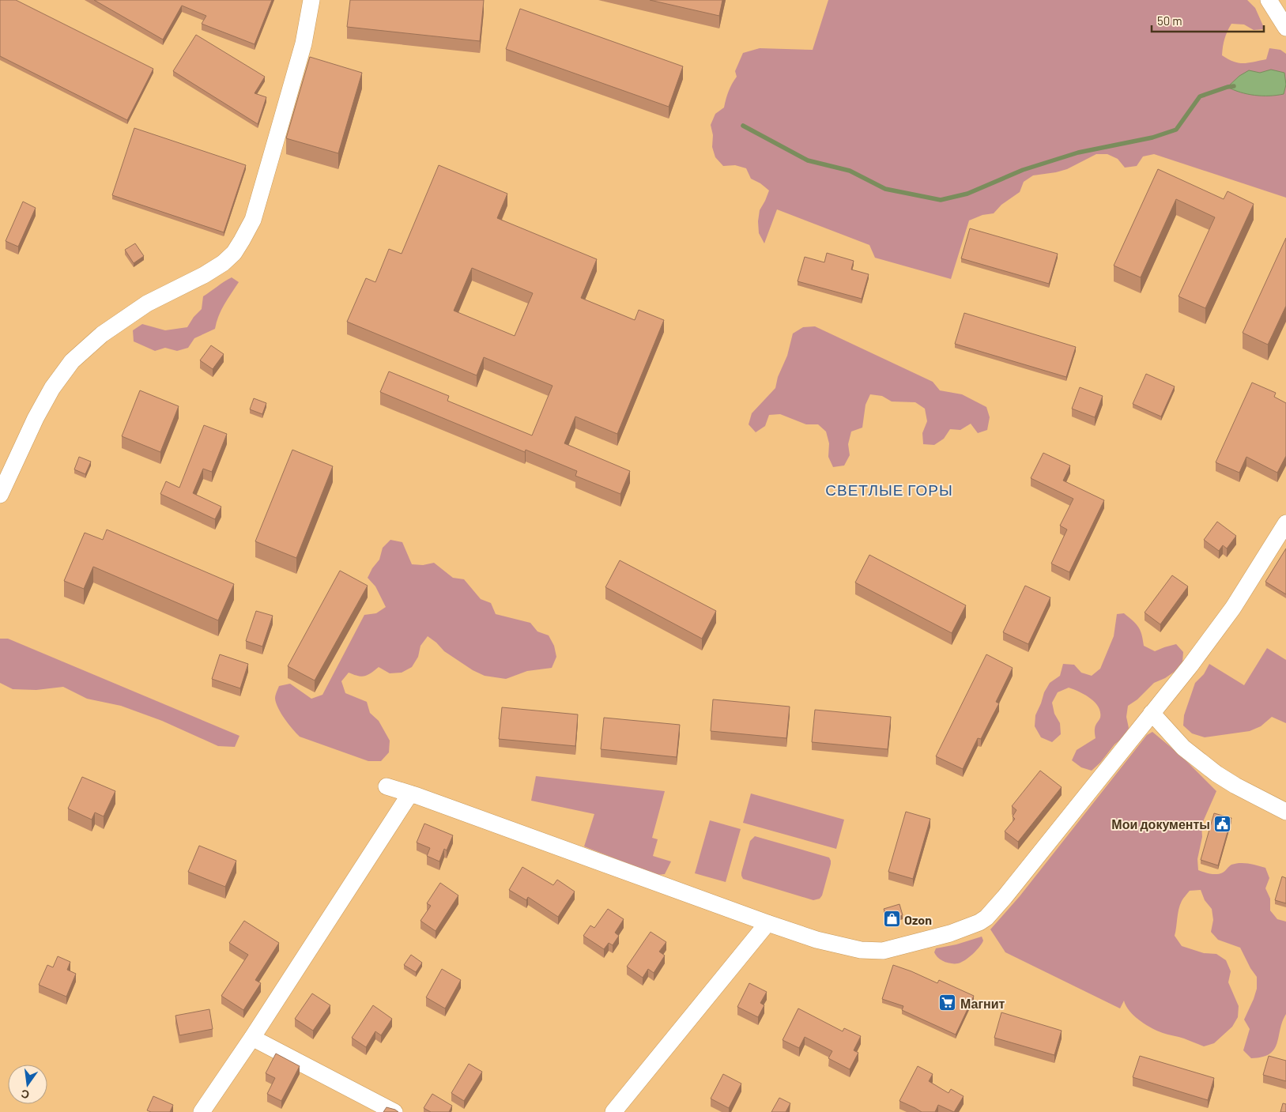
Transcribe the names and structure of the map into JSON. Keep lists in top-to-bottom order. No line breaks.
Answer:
{"districts":["СВЕТЛЫЕ ГОРЫ"],"places":{"public building":["Мои документы"],"shop":["Ozon"],"supermarket":["Магнит"]},"scale_bar":"50 m","north":"bottom"}
